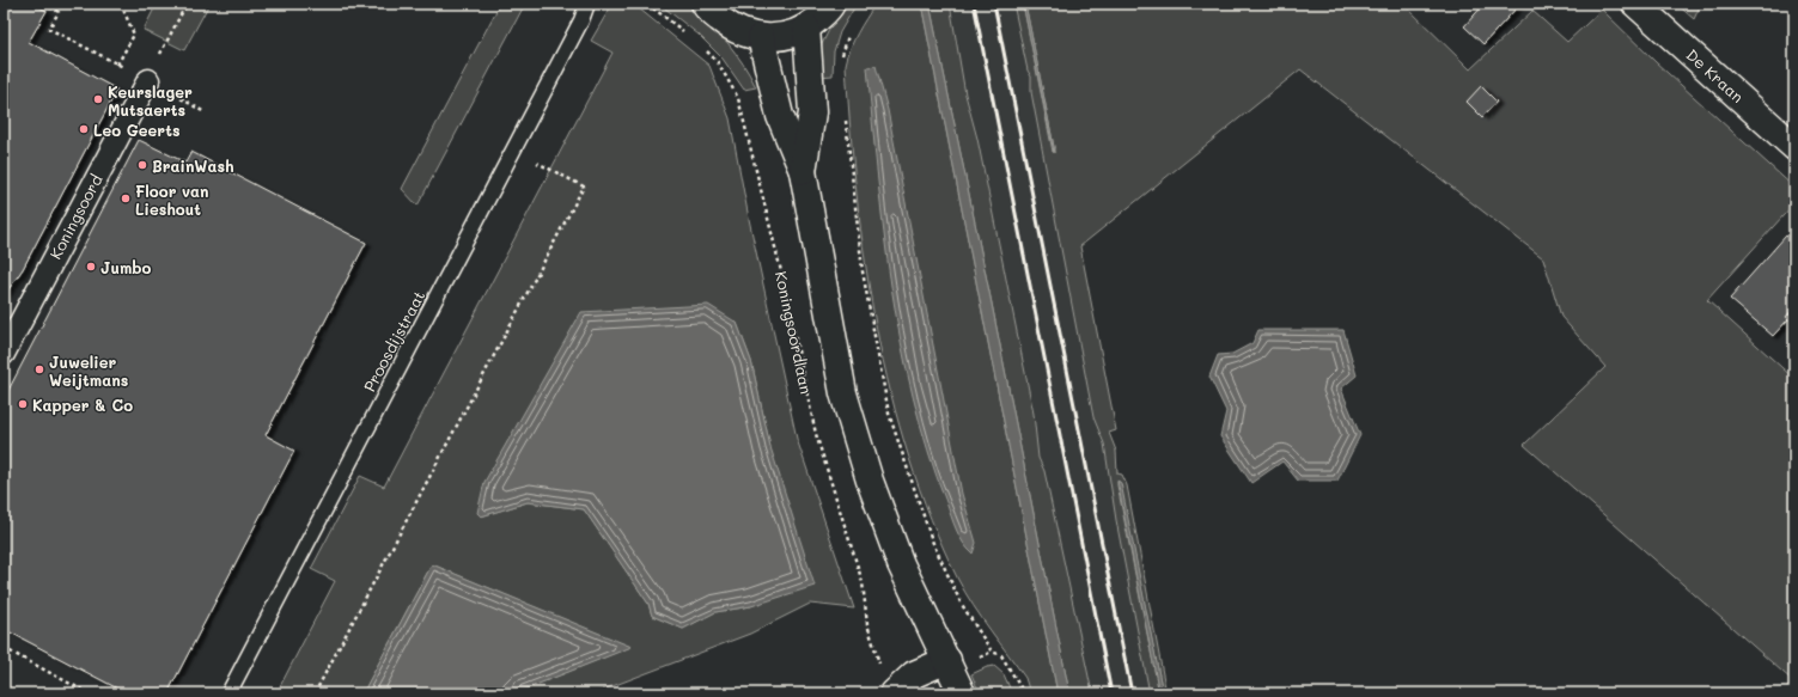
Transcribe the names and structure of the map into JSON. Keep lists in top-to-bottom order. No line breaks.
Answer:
{"streets":{"street":["De Kraan","Koningsoord"],"lane":["Proosdijstraat"],"path":["Koningsoordlaan"]},"places":["Keurslager Mutsaerts","Leo Geerts","BrainWash","Floor van Lieshout","Jumbo","Juwelier Weijtmans","Kapper & Co"]}
